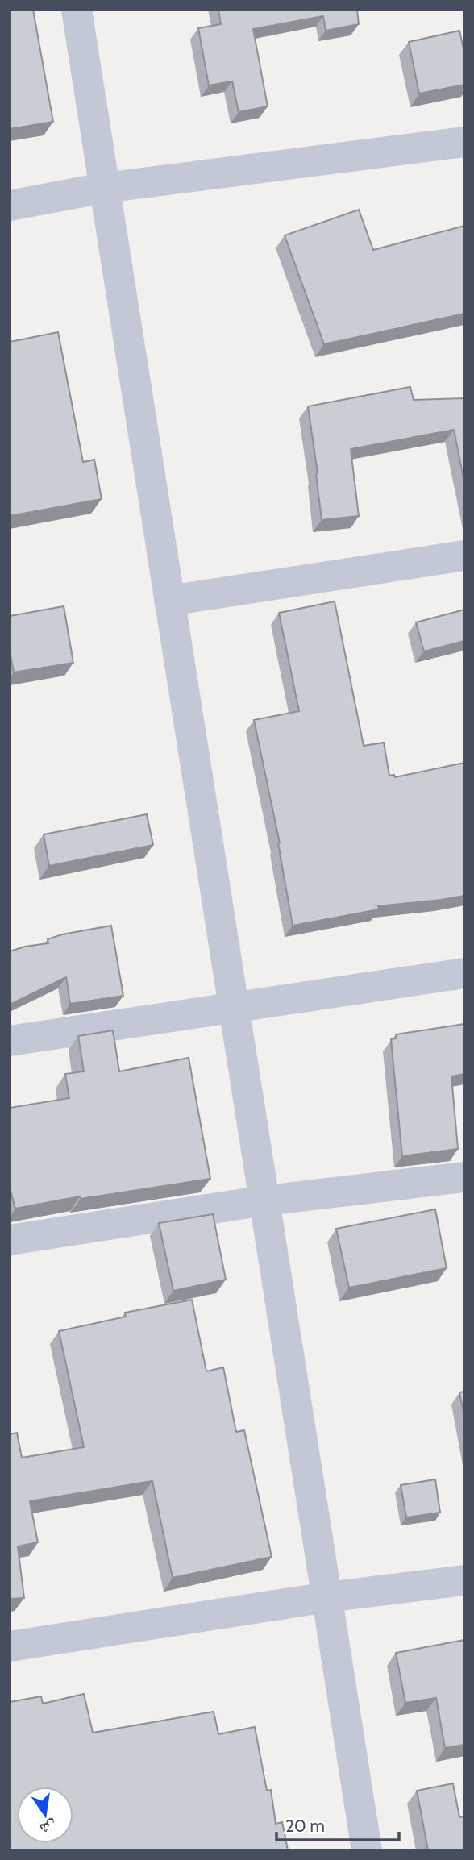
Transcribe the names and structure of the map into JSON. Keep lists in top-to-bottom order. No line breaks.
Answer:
{"scale_bar":"20 m","north":"bottom"}
